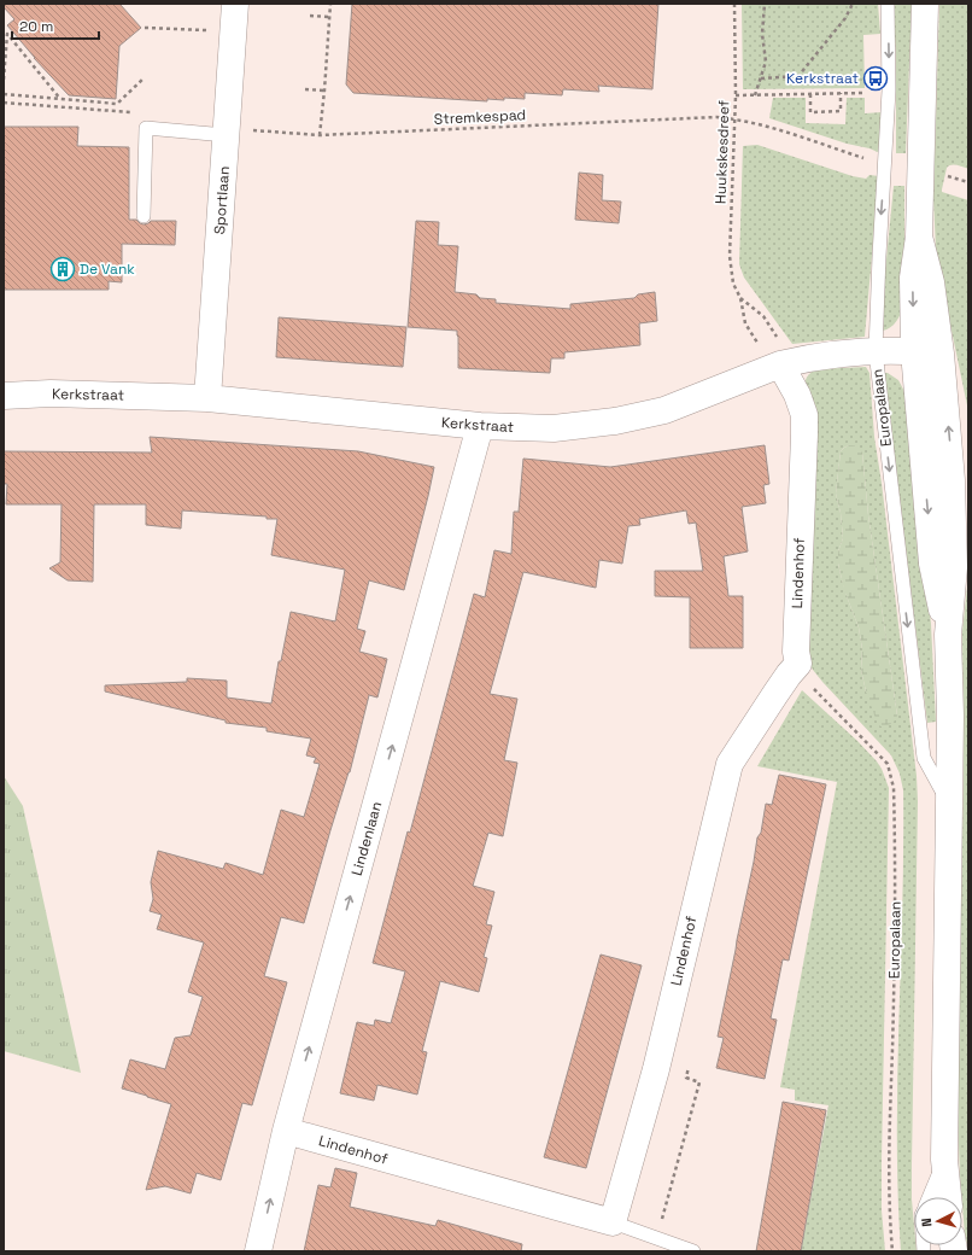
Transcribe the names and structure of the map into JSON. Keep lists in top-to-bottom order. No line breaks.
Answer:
{"streets":{"street":["Sportlaan","Kerkstraat","Europalaan","Lindenhof","Lindenlaan"],"path":["Stremkespad","Huukskesdreef"]},"crossings":[["Stremkespad","Huukskesdreef"],["Stremkespad","Sportlaan"],["Huukskesdreef","Kerkstraat"],["Huukskesdreef","Lindenhof"],["Sportlaan","Kerkstraat"],["Kerkstraat","Europalaan"],["Kerkstraat","Lindenhof"],["Kerkstraat","Lindenlaan"],["Europalaan","Lindenhof"],["Lindenhof","Lindenlaan"]],"one_way":["Lindenlaan"],"places":{"bus stop":["Kerkstraat"],"building":["De Vank"]},"scale_bar":"20 m","north":"left"}
